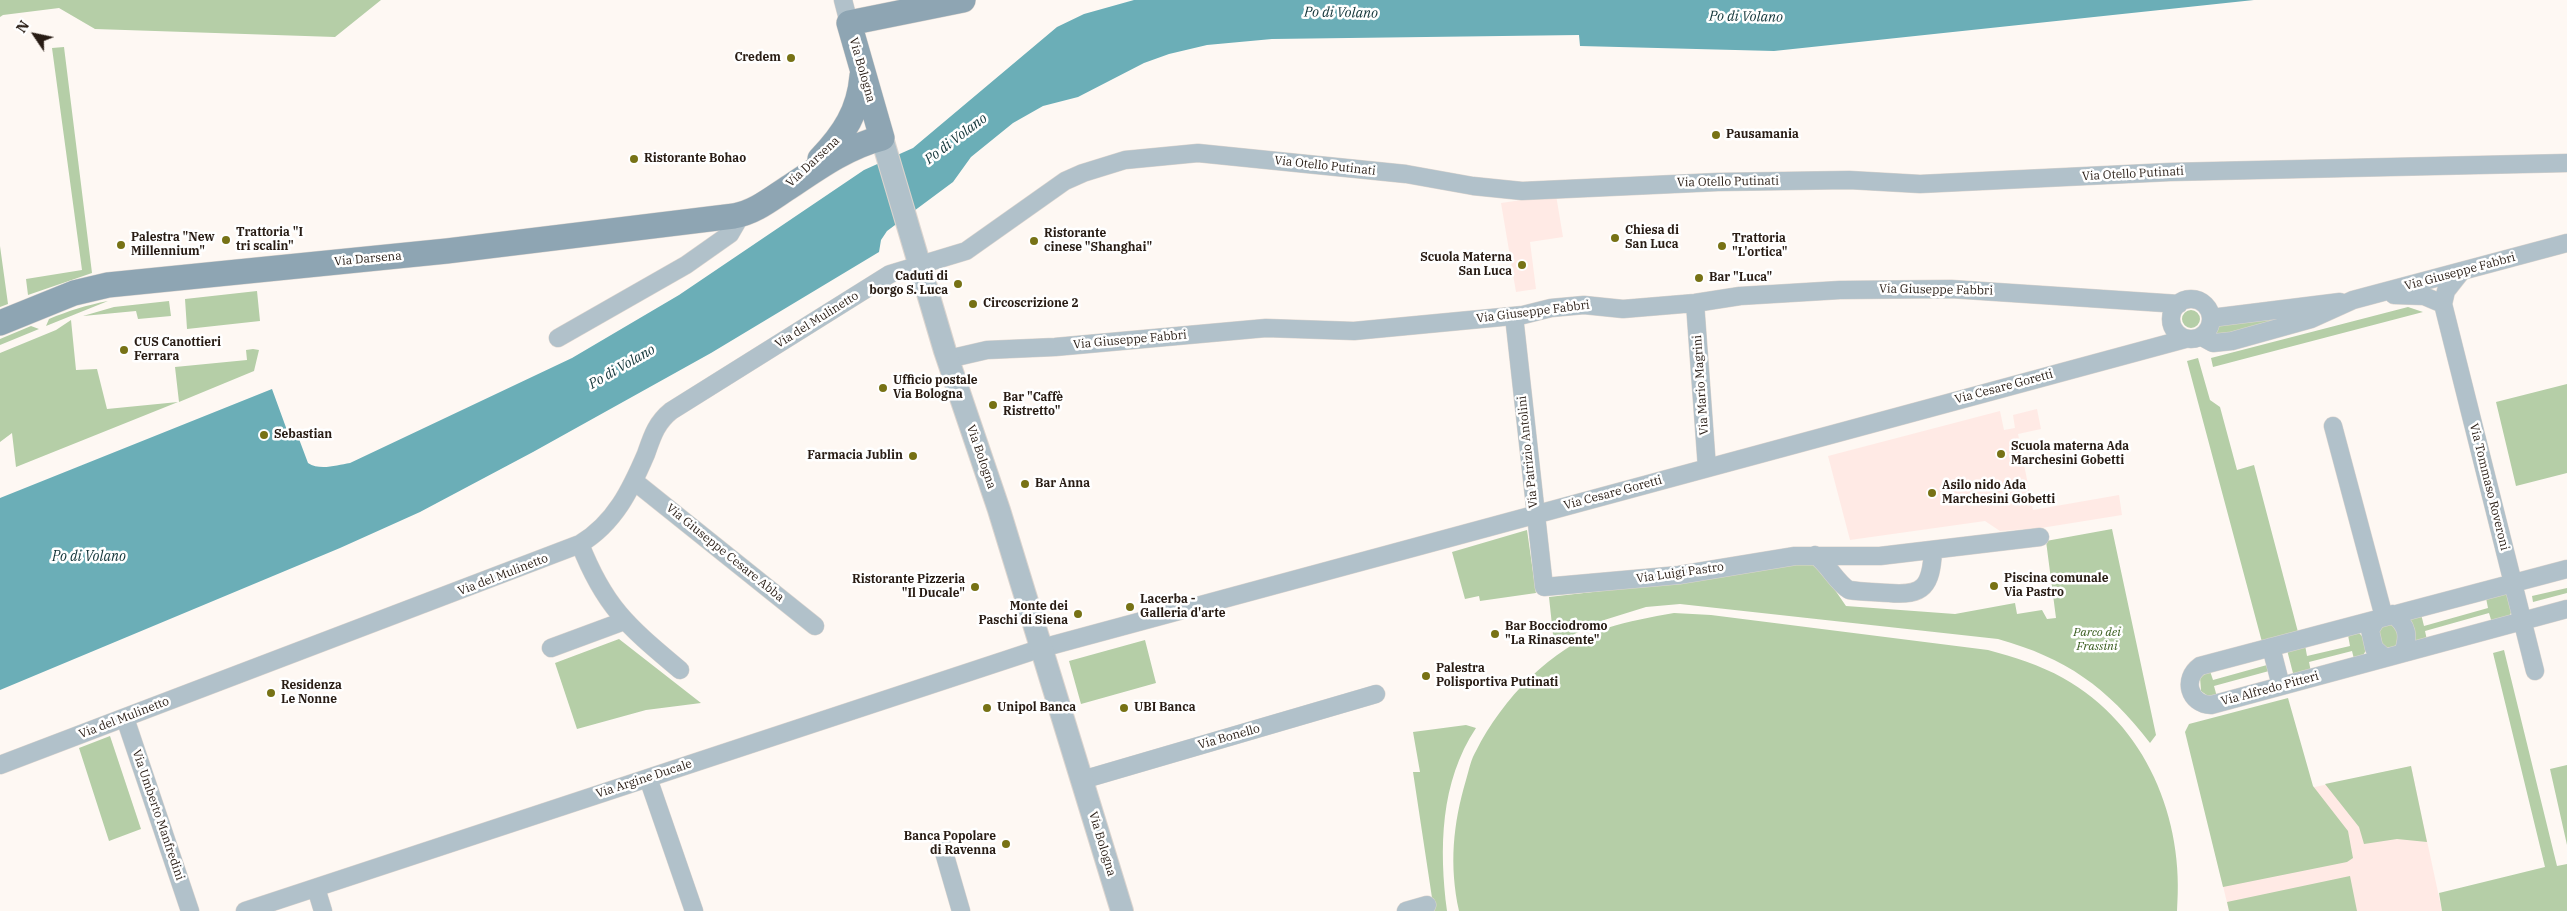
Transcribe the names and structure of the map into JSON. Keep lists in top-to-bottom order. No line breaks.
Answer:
{"streets":{"main road":["Via Bologna","Via Darsena"],"street":["Via Otello Putinati","Via Giuseppe Fabbri","Via del Mulinetto","Via Mario Magrini","Via Cesare Goretti","Via Patrizio Antolini","Via Tommaso Roveroni","Via Giuseppe Cesare Abba","Via Luigi Pastro","Via Alfredo Pitteri","Via Bonello","Via Argine Ducale","Via Umberto Manfredini"]},"crossings":[["Via Bologna","Via Darsena"],["Via Bologna","Via Otello Putinati"],["Via Bologna","Via Giuseppe Fabbri"],["Via Bologna","Via del Mulinetto"],["Via Bologna","Via Cesare Goretti"],["Via Bologna","Via Bonello"],["Via Bologna","Via Argine Ducale"],["Via Otello Putinati","Via del Mulinetto"],["Via Giuseppe Fabbri","Via Mario Magrini"],["Via Giuseppe Fabbri","Via Cesare Goretti"],["Via Giuseppe Fabbri","Via Patrizio Antolini"],["Via del Mulinetto","Via Giuseppe Cesare Abba"],["Via del Mulinetto","Via Umberto Manfredini"],["Via Mario Magrini","Via Cesare Goretti"],["Via Cesare Goretti","Via Patrizio Antolini"],["Via Cesare Goretti","Via Argine Ducale"],["Via Patrizio Antolini","Via Luigi Pastro"],["Via Tommaso Roveroni","Via Alfredo Pitteri"]],"water":["Po di Volano"],"parks":["Parco dei Frassini"],"places":["Credem","Pausamania","Ristorante Bohao","Chiesa di San Luca","Trattoria \"I tri scalin\"","Ristorante cinese \"Shanghai\"","Palestra \"New Millennium\"","Trattoria \"L'ortica\"","Scuola Materna San Luca","Bar \"Luca\"","Caduti di borgo S. Luca","Circoscrizione 2","CUS Canottieri Ferrara","Ufficio postale Via Bologna","Bar \"Caffè Ristretto\"","Sebastian","Scuola materna Ada Marchesini Gobetti","Farmacia Jublin","Bar Anna","Asilo nido Ada Marchesini Gobetti","Piscina comunale Via Pastro","Ristorante Pizzeria \"Il Ducale\"","Lacerba - Galleria d'arte","Monte dei Paschi di Siena","Bar Bocciodromo \"La Rinascente\"","Palestra Polisportiva Putinati","Residenza Le Nonne","Unipol Banca","UBI Banca","Banca Popolare di Ravenna"],"north":"top left"}
